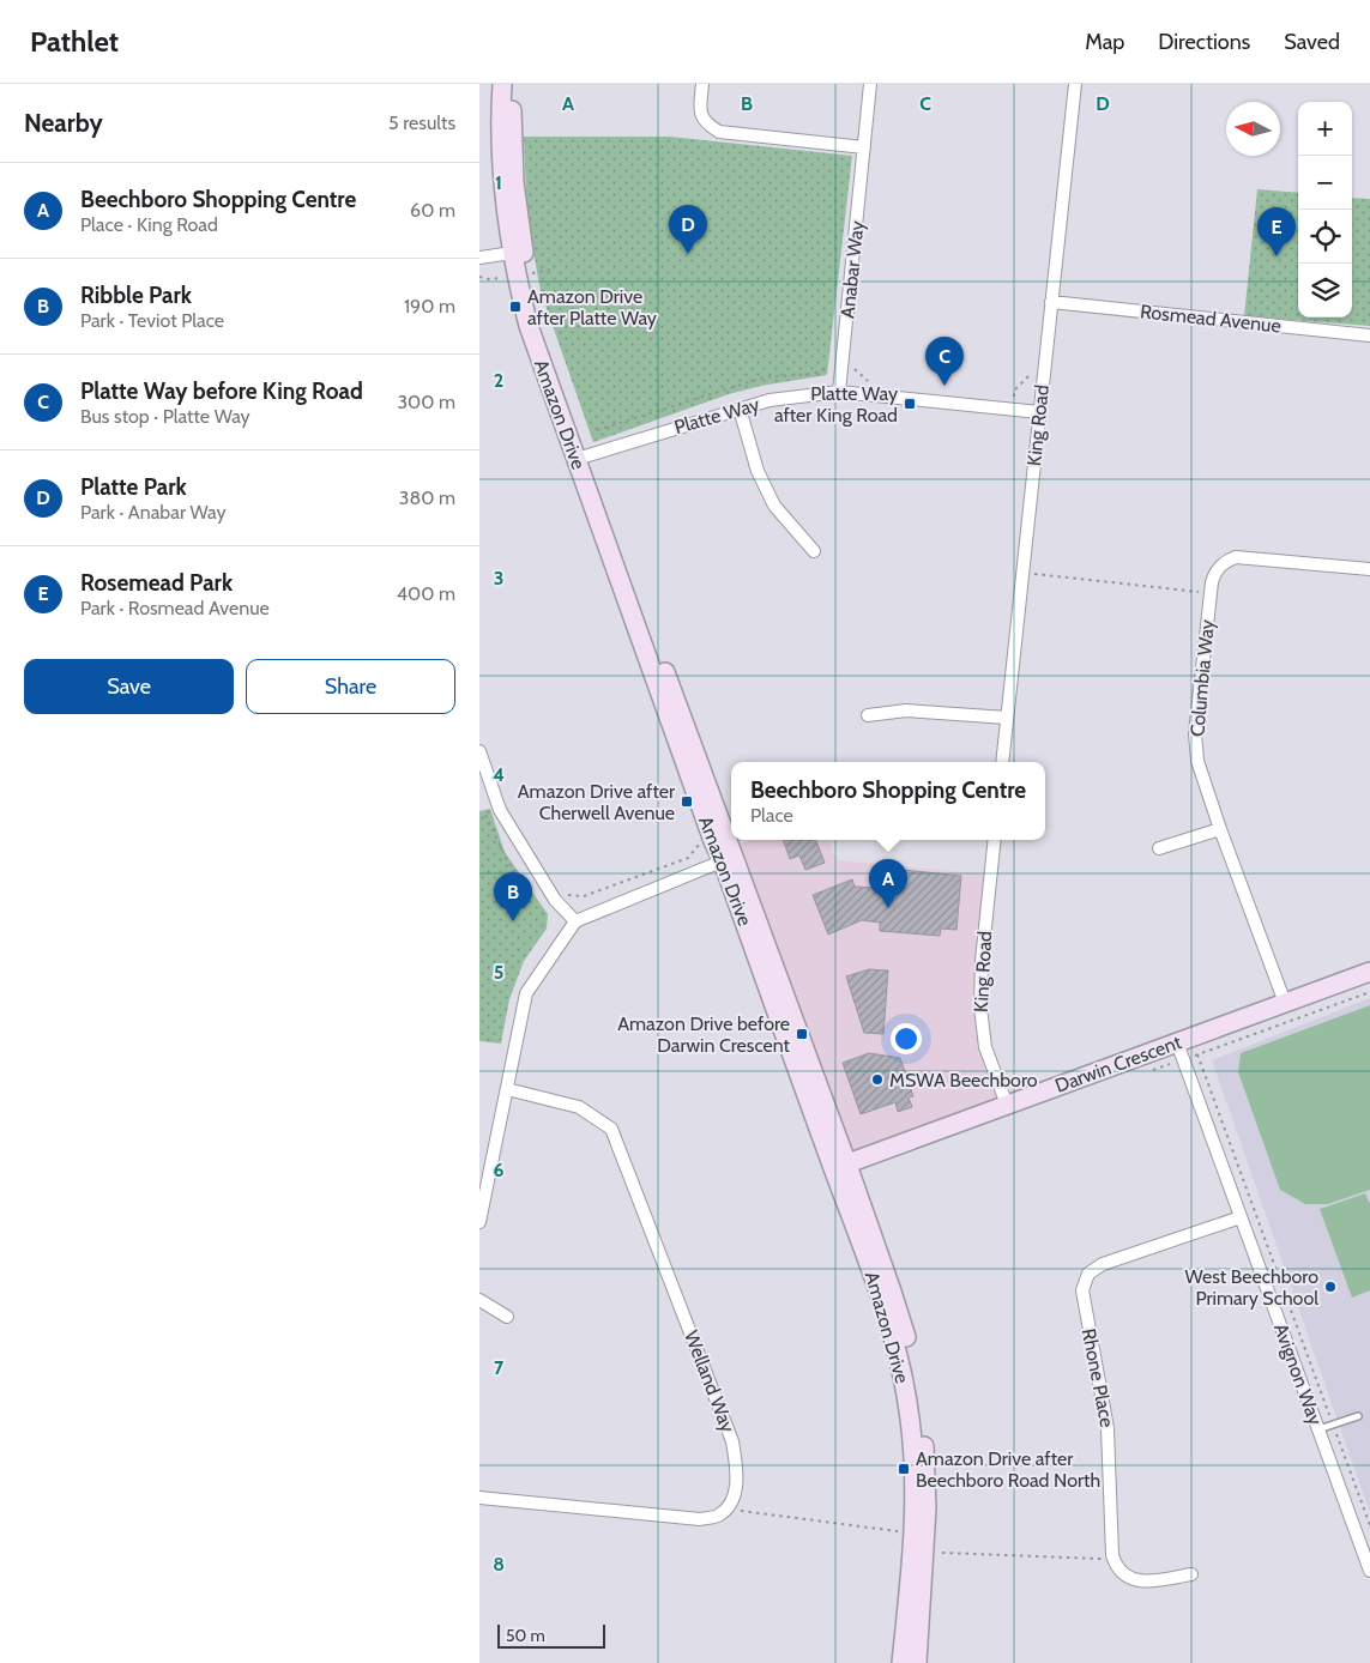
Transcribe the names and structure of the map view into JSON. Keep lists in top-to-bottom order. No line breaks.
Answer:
{"streets":{"street":["Anabar Way","Rosmead Avenue","Amazon Drive","Platte Way","King Road","Columbia Way","Darwin Crescent","Avignon Way","Rhone Place","Welland Way"]},"crossings":[["Anabar Way","Platte Way"],["Rosmead Avenue","King Road"],["Amazon Drive","Platte Way"],["Amazon Drive","Darwin Crescent"],["Platte Way","King Road"],["King Road","Darwin Crescent"],["Columbia Way","Darwin Crescent"],["Darwin Crescent","Avignon Way"],["Avignon Way","Rhone Place"]],"places":{"transit":["Amazon Drive after Platte Way","Platte Way after King Road","Amazon Drive after Cherwell Avenue","Amazon Drive before Darwin Crescent","Amazon Drive after Beechboro Road North"],"other":["MSWA Beechboro","West Beechboro Primary School"]},"scale_bar":"50 m","north":"left","page":{"header":"Pathlet","nav":["Map","Directions","Saved"],"heading":["Nearby","5 results"],"map_buttons":["+","−"],"list":[{"mark":"A","name":"Beechboro Shopping Centre","note":"Place · King Road","value":"60 m"},{"mark":"B","name":"Ribble Park","note":"Park · Teviot Place","value":"190 m"},{"mark":"C","name":"Platte Way before King Road","note":"Bus stop · Platte Way","value":"300 m"},{"mark":"D","name":"Platte Park","note":"Park · Anabar Way","value":"380 m"},{"mark":"E","name":"Rosemead Park","note":"Park · Rosmead Avenue","value":"400 m"}],"pins":["D","E","C","A","B"],"buttons":["Save","Share"],"popup":["Beechboro Shopping Centre","Place"],"scale":"50 m"},"grid":{"columns":["A","B","C","D"],"rows":["1","2","3","4","5","6","7","8"]}}
